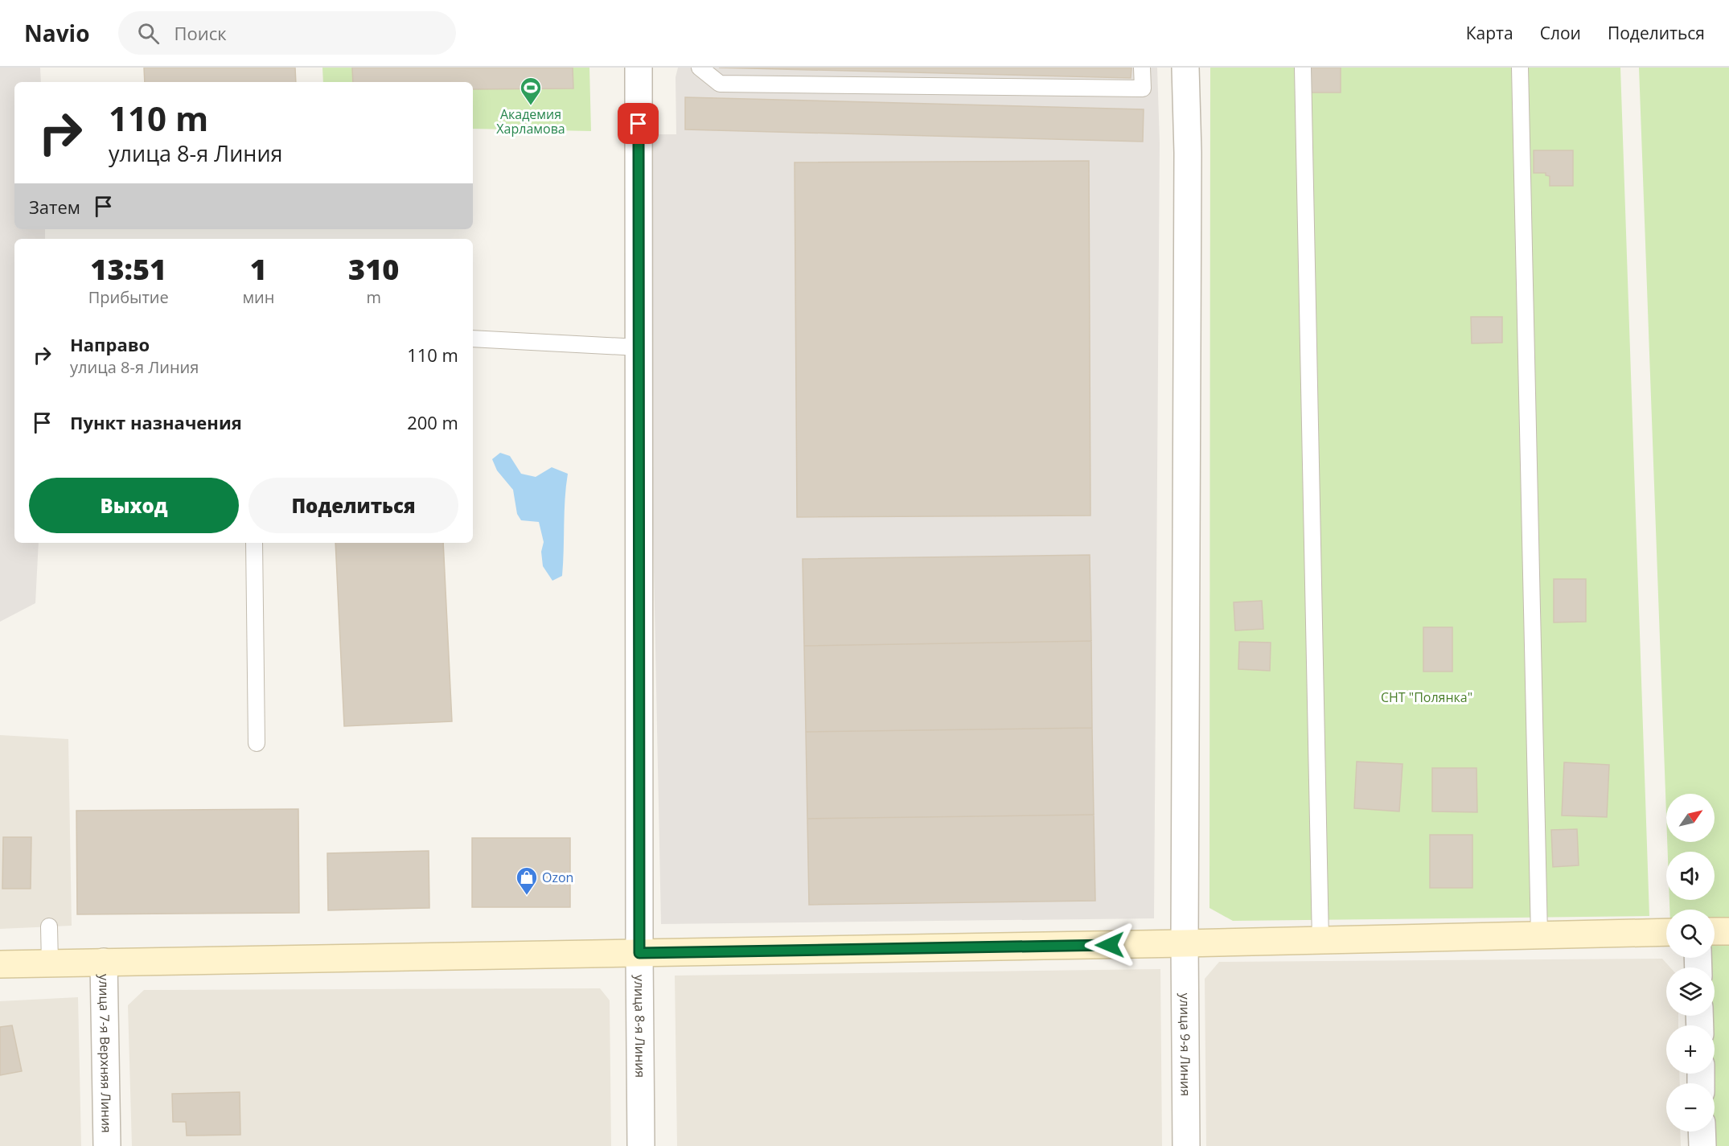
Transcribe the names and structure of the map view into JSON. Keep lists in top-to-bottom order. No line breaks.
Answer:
{"streets":{"street":["улица 8-я Линия","улица 9-я Линия","улица 7-я Верхняя Линия"]},"parks":["СНТ \"Полянка\""],"places":{"sports":["Академия Харламова"],"shop":["Ozon"]},"north":"top right","page":{"header":"Navio","search":"Поиск","nav":["Карта","Слои","Поделиться"],"turn":["110 m","улица 8-я Линия"],"then":"Затем","eta":["13:51","Прибытие","1","мин","310","m"],"list":[{"name":"Направо","note":"улица 8-я Линия","value":"110 m"},{"name":"Пункт назначения","value":"200 m"}],"buttons":["Выход","Поделиться"],"map_buttons":["+","−"]}}
